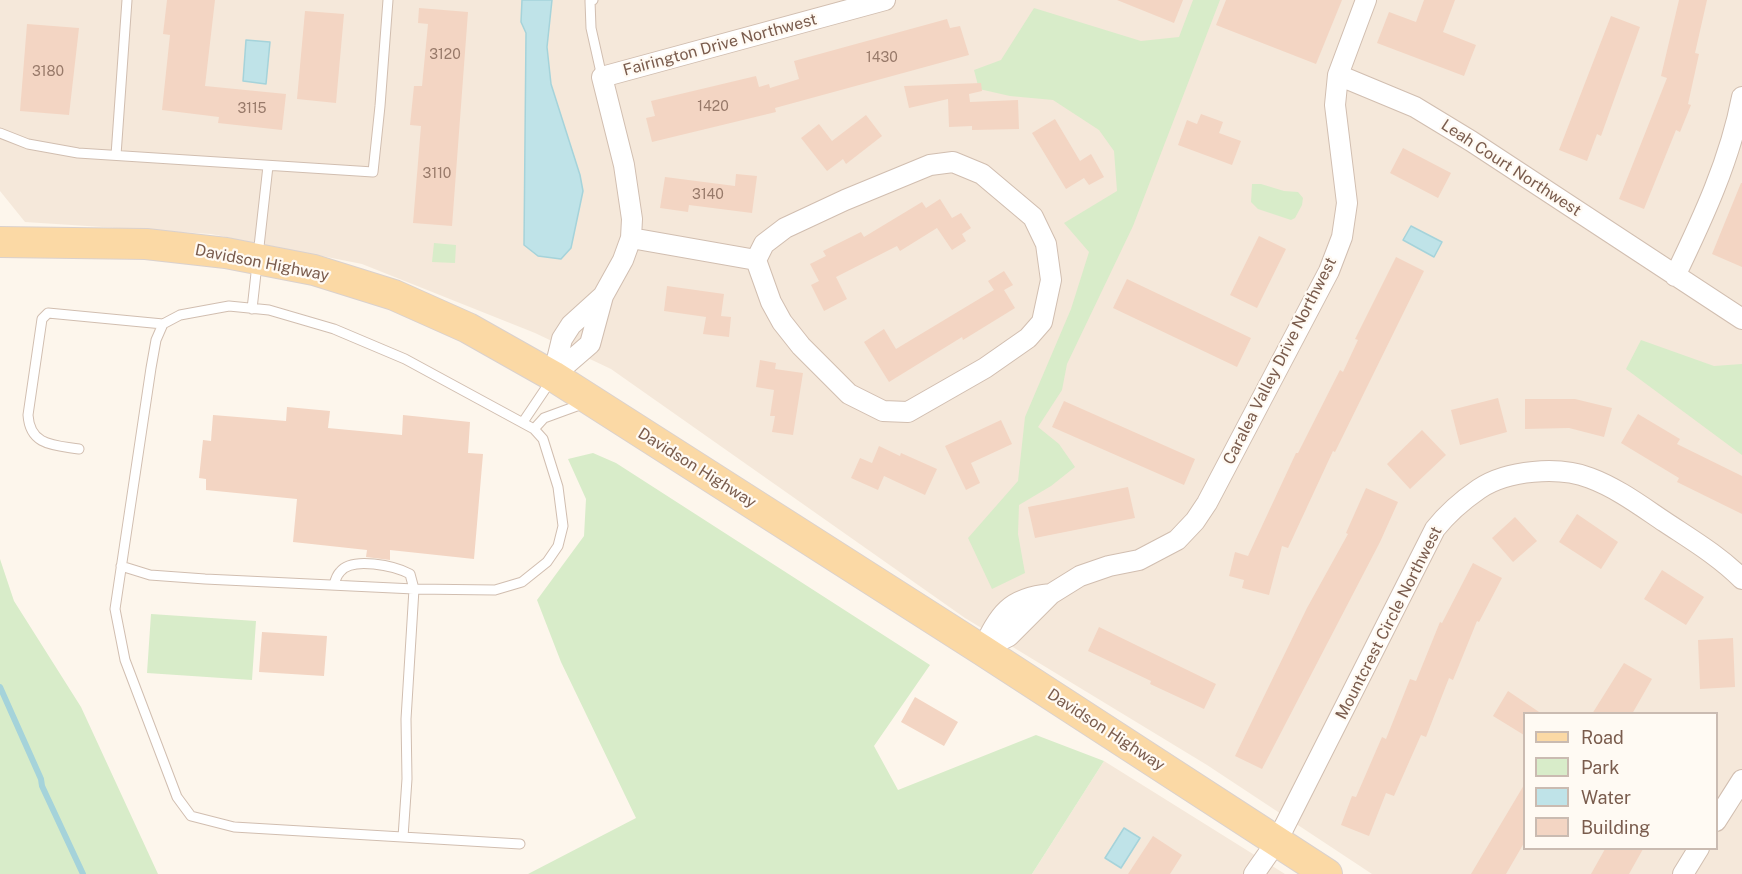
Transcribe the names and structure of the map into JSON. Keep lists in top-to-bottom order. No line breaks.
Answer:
{"streets":{"main road":["Davidson Highway"],"street":["Fairington Drive Northwest","Leah Court Northwest","Caralea Valley Drive Northwest","Mountcrest Circle Northwest"]},"crossings":[["Fairington Drive Northwest","Davidson Highway"],["Leah Court Northwest","Caralea Valley Drive Northwest"],["Davidson Highway","Caralea Valley Drive Northwest"],["Davidson Highway","Mountcrest Circle Northwest"]],"house_numbers":["3120","1430","3180","1420","3115","3110","3140"],"legend":["Road","Park","Water","Building"]}
